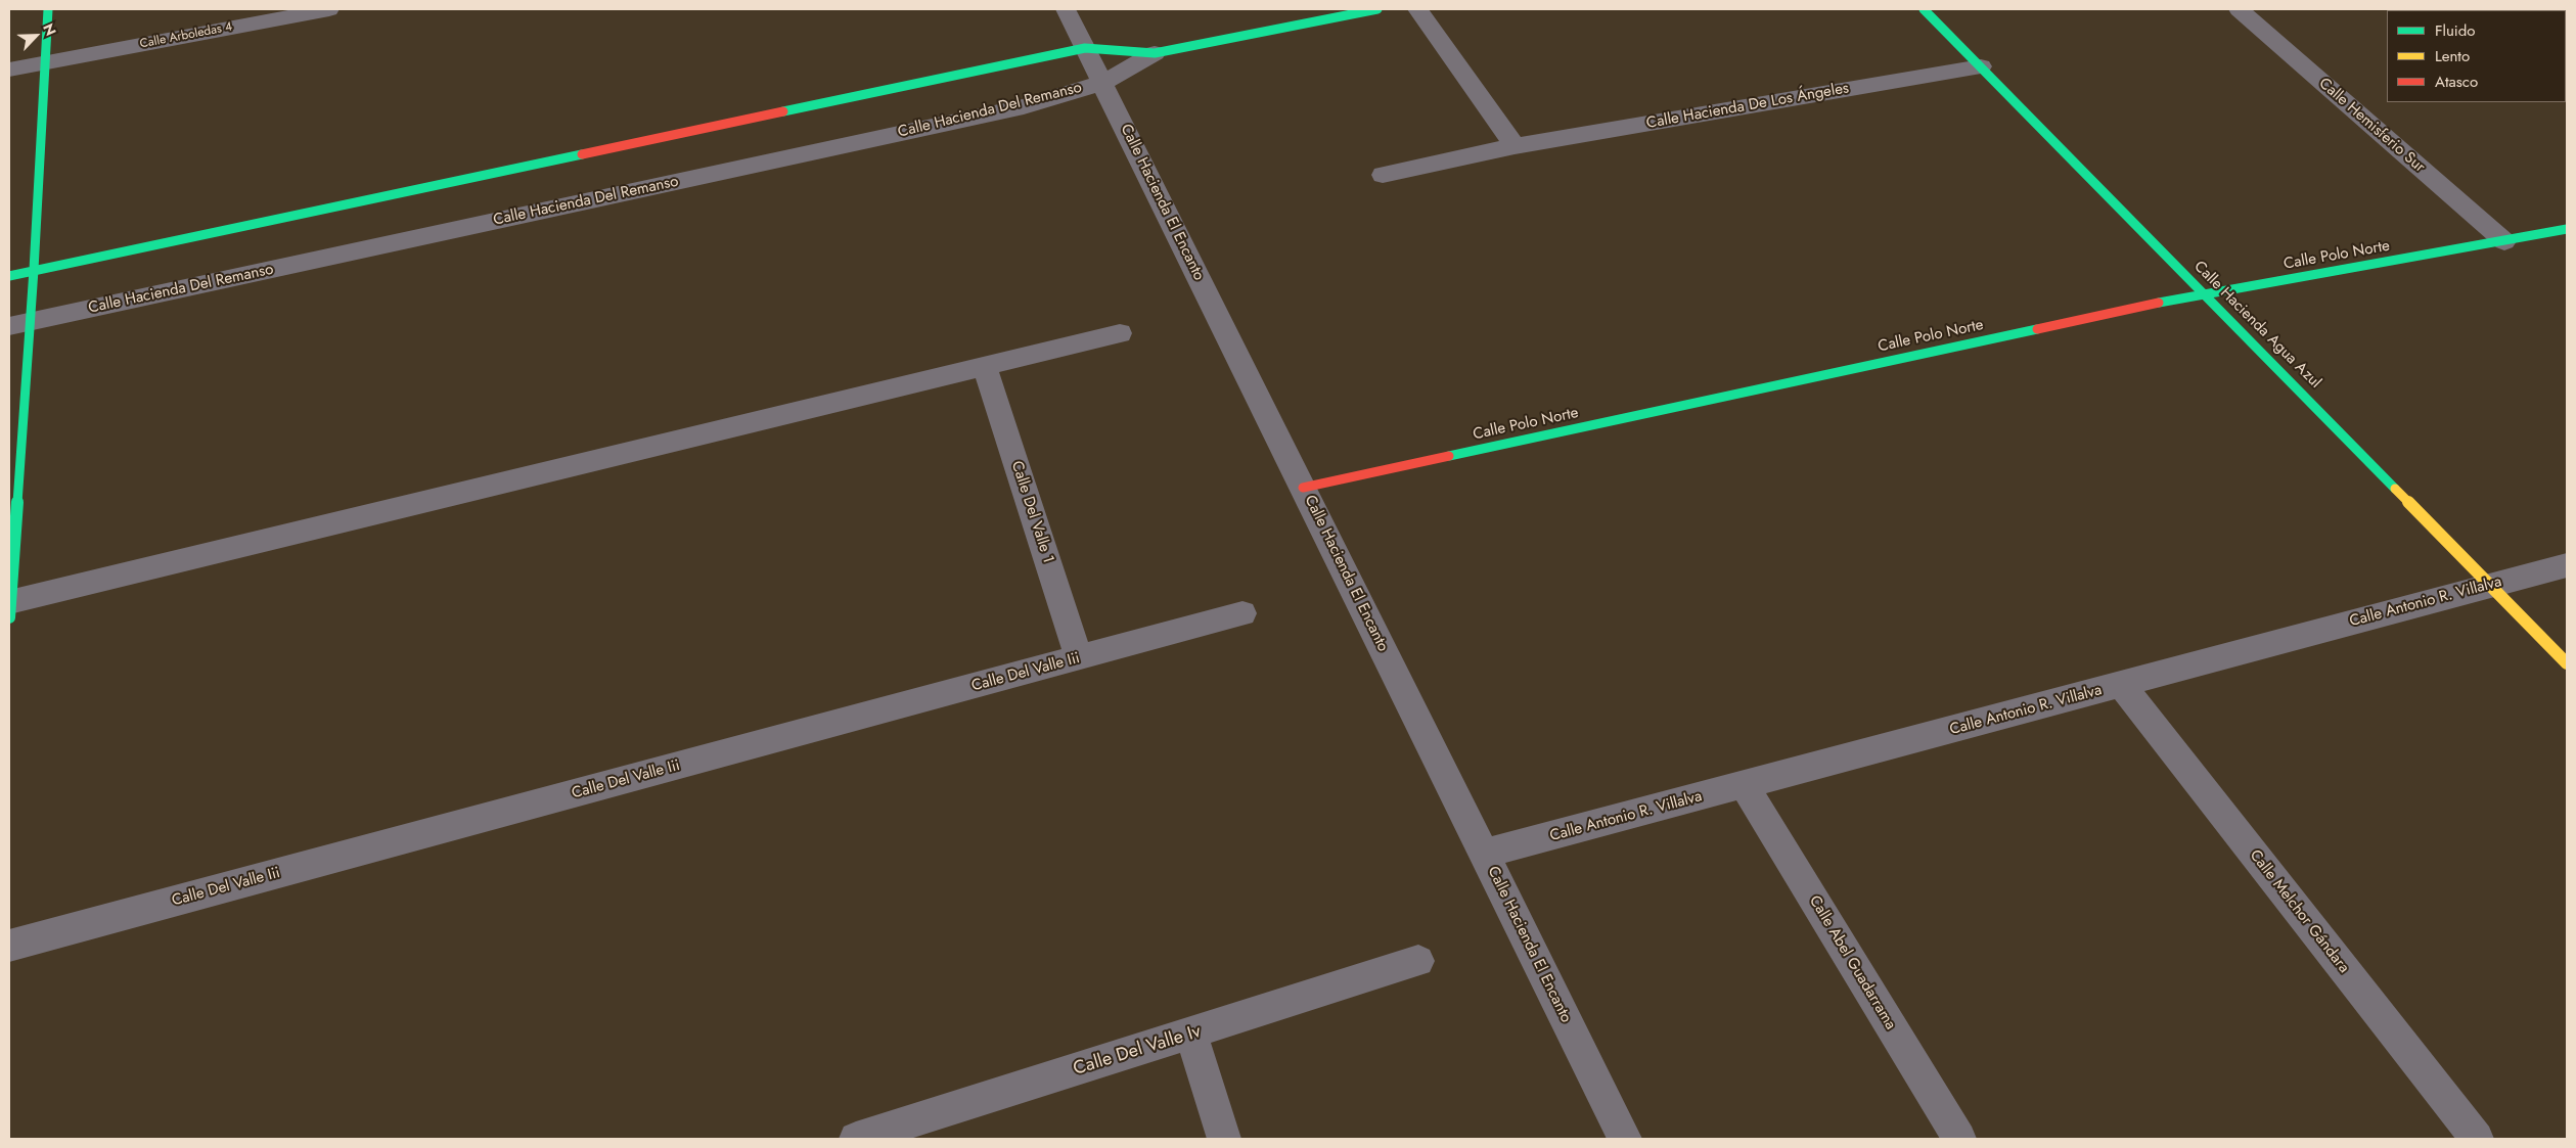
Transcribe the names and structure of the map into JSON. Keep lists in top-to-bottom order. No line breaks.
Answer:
{"streets":{"street":["Calle Arboledas 4","Calle Hacienda De Los Ángeles","Calle Hacienda Del Remanso","Calle Hemisferio Sur","Calle Hacienda El Encanto","Calle Polo Norte","Calle Hacienda Agua Azul","Calle Del Valle 1","Calle Antonio R. Villalva","Calle Del Valle Iii","Calle Melchor Gándara","Calle Abel Guadarrama","Calle Del Valle Iv"]},"crossings":[["Calle Hacienda De Los Ángeles","Calle Hacienda Agua Azul"],["Calle Hacienda Del Remanso","Calle Hacienda El Encanto"],["Calle Hemisferio Sur","Calle Polo Norte"],["Calle Hacienda El Encanto","Calle Polo Norte"],["Calle Hacienda El Encanto","Calle Antonio R. Villalva"],["Calle Polo Norte","Calle Hacienda Agua Azul"],["Calle Hacienda Agua Azul","Calle Antonio R. Villalva"],["Calle Del Valle 1","Calle Del Valle Iii"],["Calle Antonio R. Villalva","Calle Melchor Gándara"],["Calle Antonio R. Villalva","Calle Abel Guadarrama"]],"legend":["Fluido","Lento","Atasco"],"north":"top right"}
